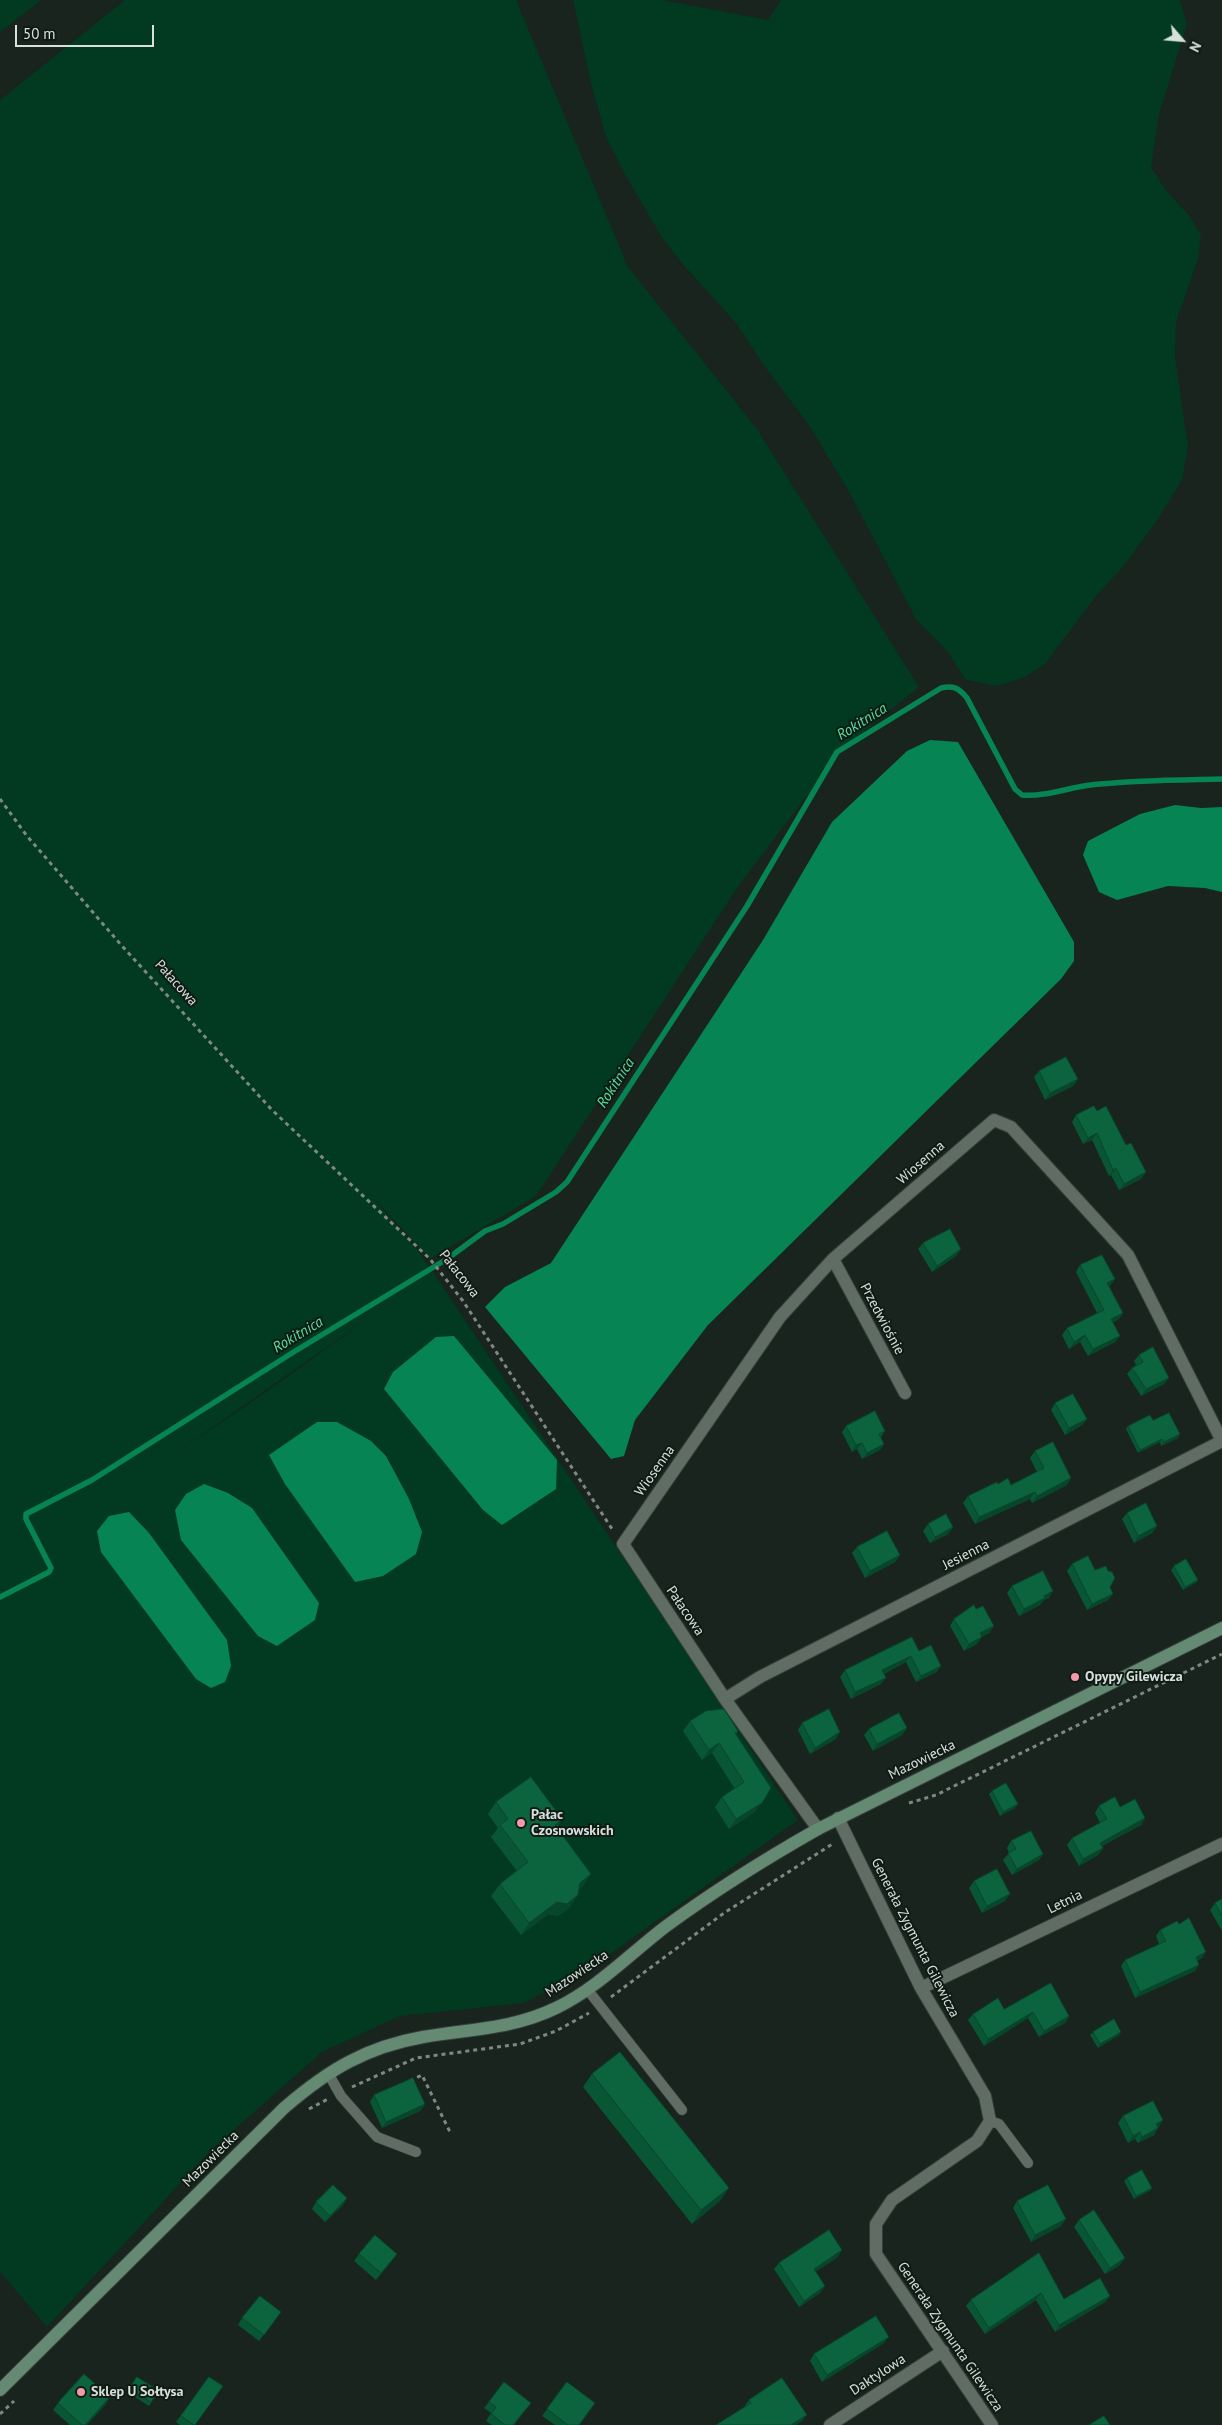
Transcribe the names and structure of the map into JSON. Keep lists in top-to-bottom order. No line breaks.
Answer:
{"streets":{"street":["Pałacowa","Wiosenna","Przedwiośnie","Jesienna","Mazowiecka","Letnia","Generała Zygmunta Gilewicza","Daktylowa"]},"crossings":[["Pałacowa","Wiosenna"],["Pałacowa","Jesienna"],["Pałacowa","Mazowiecka"],["Wiosenna","Przedwiośnie"],["Wiosenna","Jesienna"],["Mazowiecka","Generała Zygmunta Gilewicza"],["Letnia","Generała Zygmunta Gilewicza"],["Generała Zygmunta Gilewicza","Daktylowa"]],"water":["Rokitnica"],"places":["Opypy Gilewicza","Pałac Czosnowskich","Sklep U Sołtysa"],"scale_bar":"50 m","north":"bottom right"}
